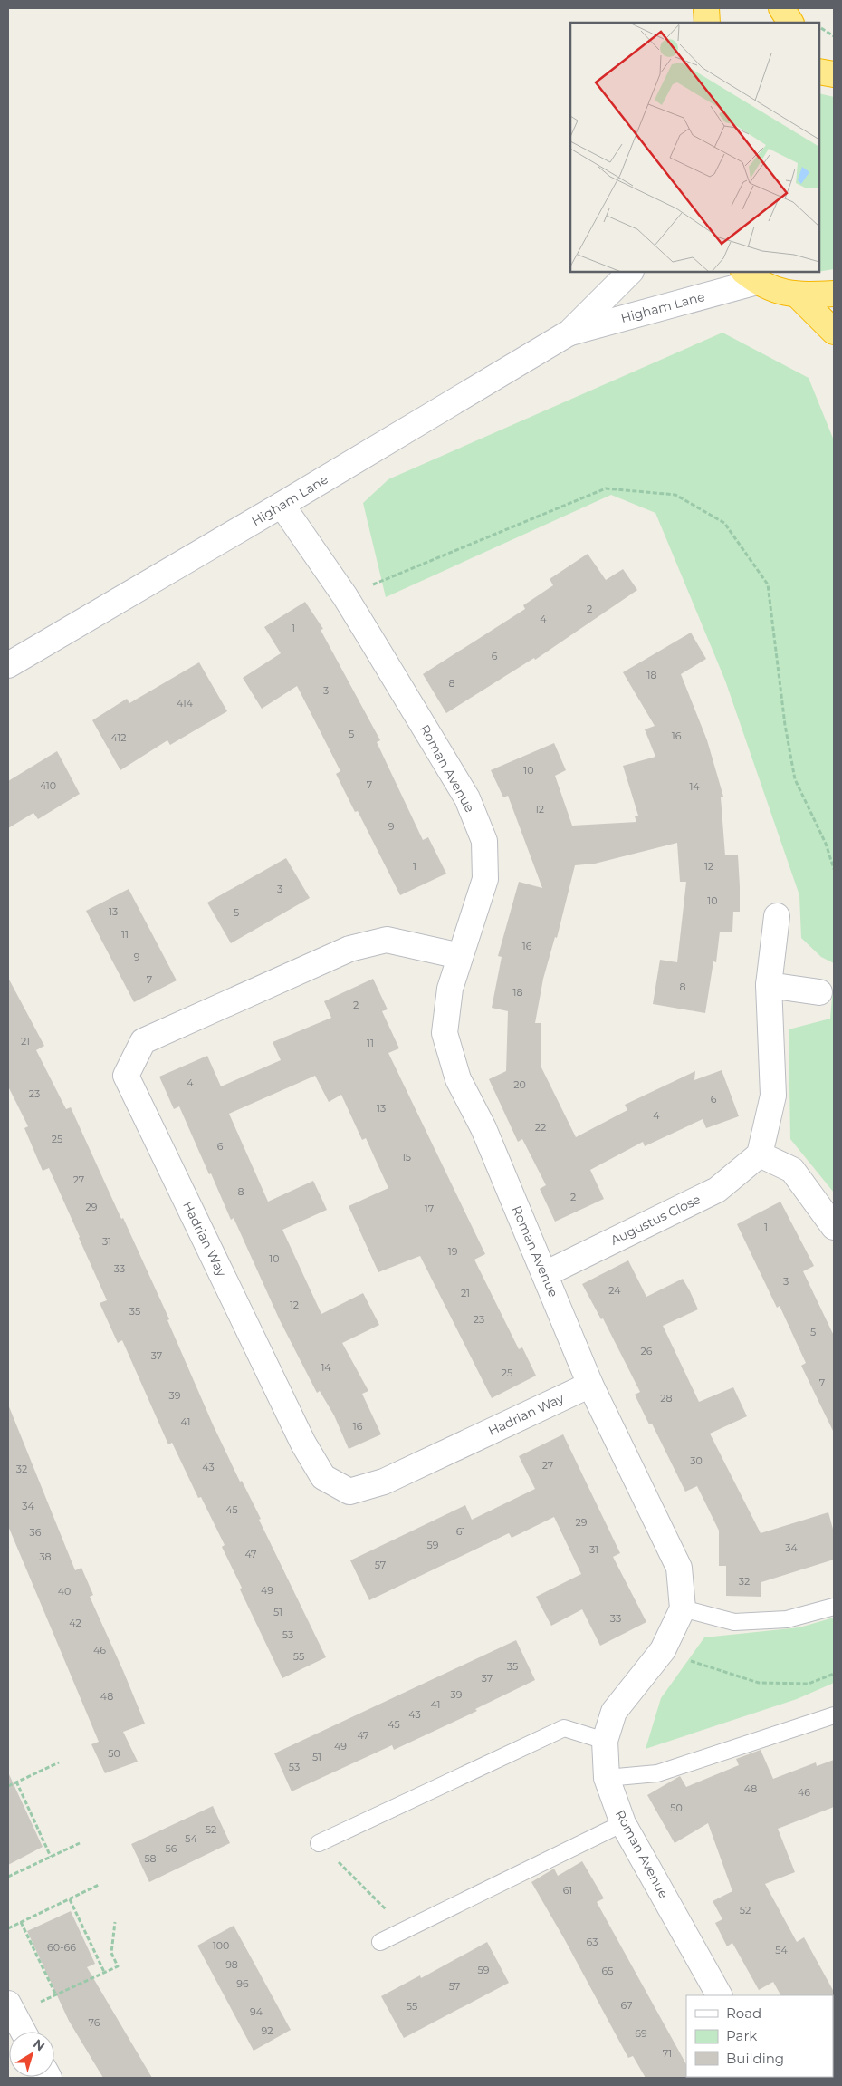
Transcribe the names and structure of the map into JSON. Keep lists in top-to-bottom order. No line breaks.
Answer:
{"streets":{"street":["Higham Lane","Roman Avenue","Augustus Close","Hadrian Way"]},"crossings":[["Higham Lane","Roman Avenue"],["Roman Avenue","Augustus Close"],["Roman Avenue","Hadrian Way"]],"house_numbers":["2","4","1","6","18","8","3","414","5","16","412","10","7","410","14","12","9","1","12","3","10","13","5","11","16","9","7","8","18","2","21","11","4","20","23","6","13","4","22","25","6","15","27","8","2","29","17","1","31","19","10","33","3","24","21","12","35","23","5","26","37","14","25","7","39","28","41","16","30","27","43","32","34","45","29","61","36","59","34","31","47","38","57","32","49","40","51","33","42","53","46","55","35","37","39","48","41","43","45","47","49","50","51","53","48","46","50","52","54","56","58","61","52","63","100","60-66","54","98","59","65","96","57","67","55","94","76","92","69","71"],"legend":["Road","Park","Building"],"north":"top right"}
